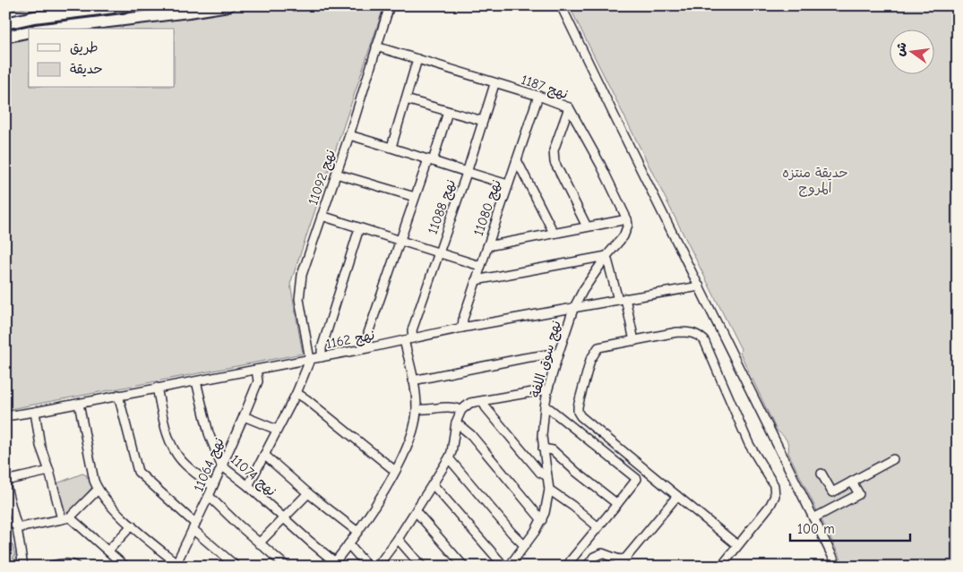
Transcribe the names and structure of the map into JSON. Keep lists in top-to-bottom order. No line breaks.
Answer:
{"streets":{"street":["نهج 1187","نهج 11092","نهج 11088","نهج 11080","نهج 1162","نهج سوق اللفة","نهج 11064","نهج 11074"]},"crossings":[["نهج 1187","نهج 11092"],["نهج 1187","نهج 11088"],["نهج 1187","نهج 11080"],["نهج 11092","نهج 1162"],["نهج 11088","نهج 1162"],["نهج 11080","نهج 1162"],["نهج 1162","نهج سوق اللفة"],["نهج 1162","نهج 11064"],["نهج 1162","نهج 11074"],["نهج 11064","نهج 11074"]],"parks":["حديقة منتزه المروج"],"legend":["طريق","حديقة"],"scale_bar":"100 m","north":"left"}
